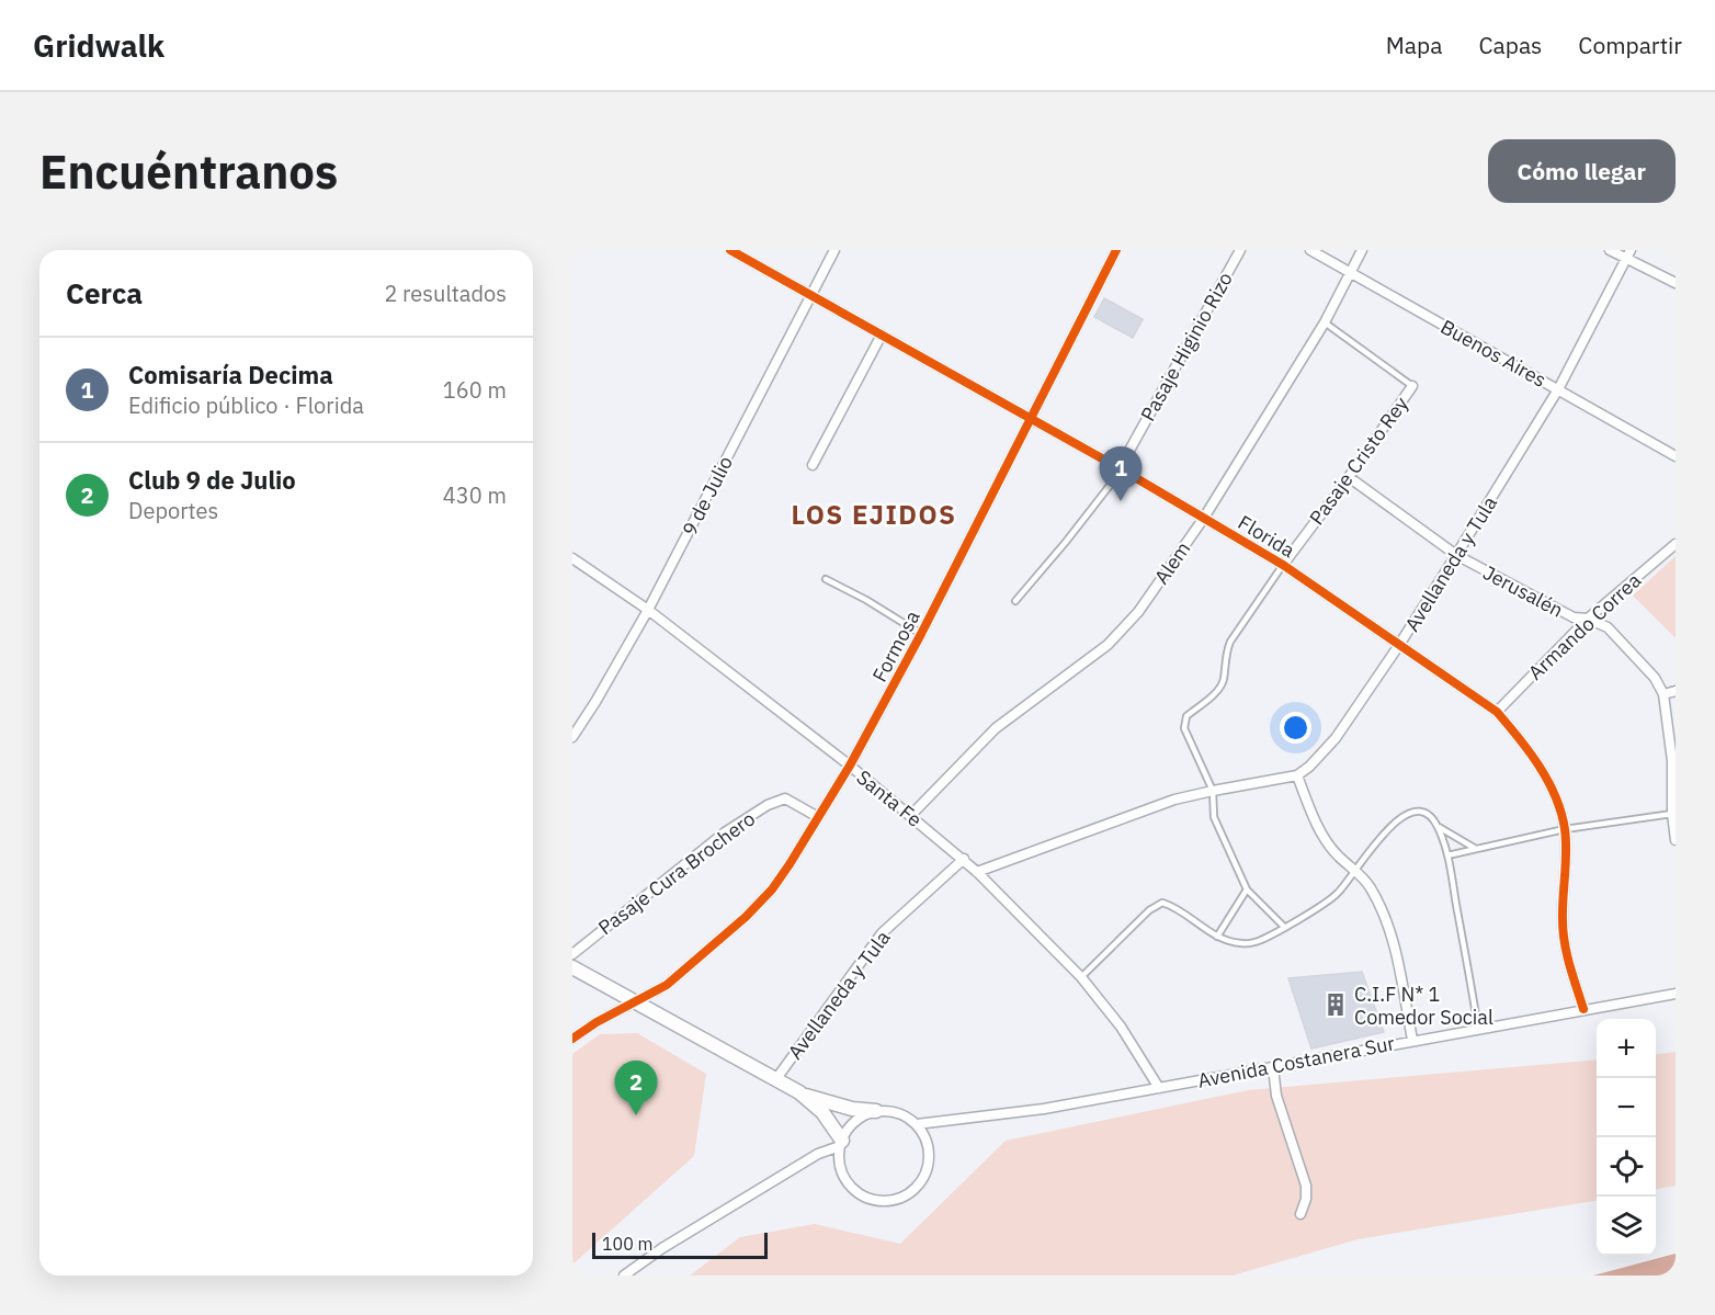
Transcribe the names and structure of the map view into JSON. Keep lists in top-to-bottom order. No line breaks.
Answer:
{"streets":{"street":["Pasaje Higinio Rizo","Buenos Aires","Pasaje Cristo Rey","9 de Julio","Florida","Alem","Avellaneda y Tula","Jerusalén","Armando Correa","Formosa","Santa Fe","Pasaje Cura Brochero","Avenida Costanera Sur"]},"crossings":[["Pasaje Higinio Rizo","Florida"],["Buenos Aires","Alem"],["Buenos Aires","Avellaneda y Tula"],["Pasaje Cristo Rey","Florida"],["Pasaje Cristo Rey","Alem"],["Pasaje Cristo Rey","Jerusalén"],["9 de Julio","Florida"],["9 de Julio","Santa Fe"],["Florida","Alem"],["Florida","Avellaneda y Tula"],["Florida","Armando Correa"],["Florida","Formosa"],["Florida","Avenida Costanera Sur"],["Alem","Santa Fe"],["Avellaneda y Tula","Jerusalén"],["Avellaneda y Tula","Santa Fe"],["Jerusalén","Armando Correa"],["Formosa","Santa Fe"],["Formosa","Pasaje Cura Brochero"],["Santa Fe","Avenida Costanera Sur"]],"districts":["LOS EJIDOS"],"places":{"building":["C.I.F N* 1 Comedor Social"]},"scale_bar":"100 m","page":{"header":"Gridwalk","nav":["Mapa","Capas","Compartir"],"buttons":"Cómo llegar","title":"Encuéntranos","heading":["Cerca","2 resultados"],"list":[{"mark":"1","name":"Comisaría Decima","note":"Edificio público · Florida","value":"160 m"},{"mark":"2","name":"Club 9 de Julio","note":"Deportes","value":"430 m"}],"pins":["1","2"],"map_buttons":["+","−"],"scale":"100 m"}}
